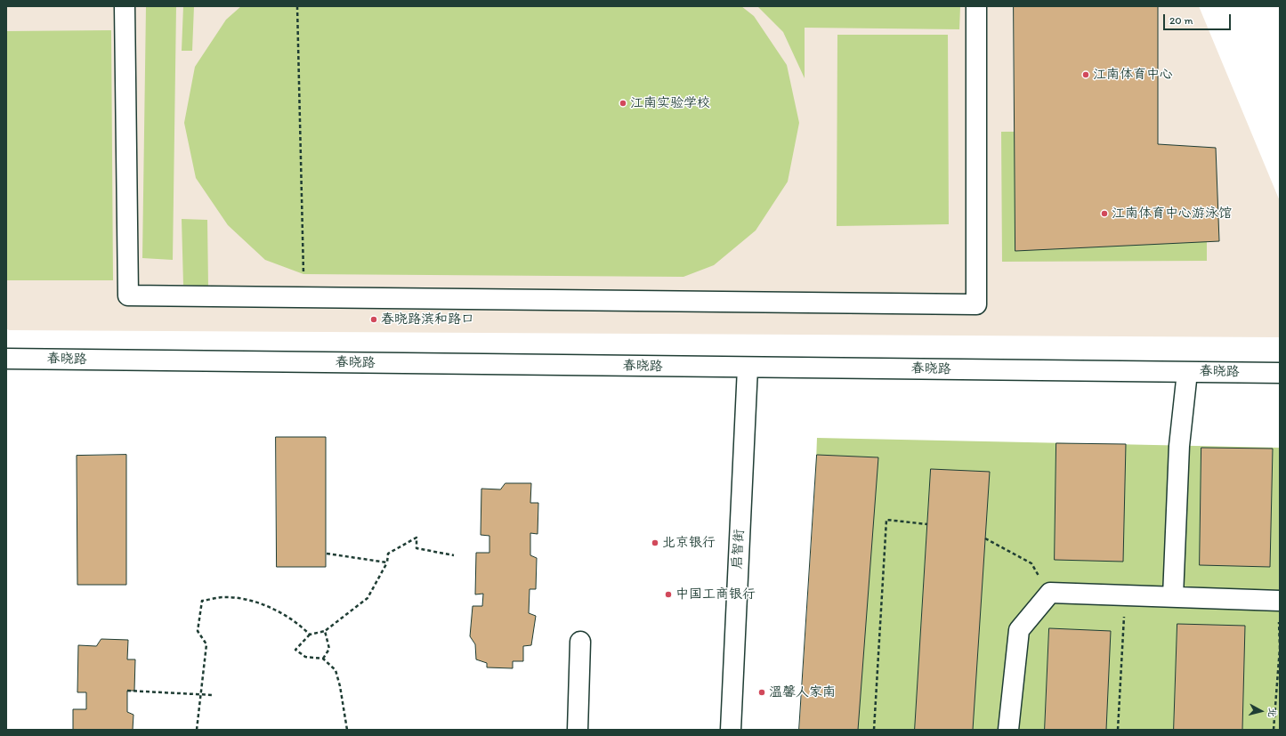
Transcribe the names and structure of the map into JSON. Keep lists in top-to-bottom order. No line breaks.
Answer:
{"streets":{"street":["春晓路","启智街"]},"crossings":[["春晓路","启智街"]],"places":["江南体育中心","江南实验学校","江南体育中心游泳馆","春晓路滨和路口","北京银行","中国工商银行","温馨人家南"],"scale_bar":"20 m","north":"right"}
